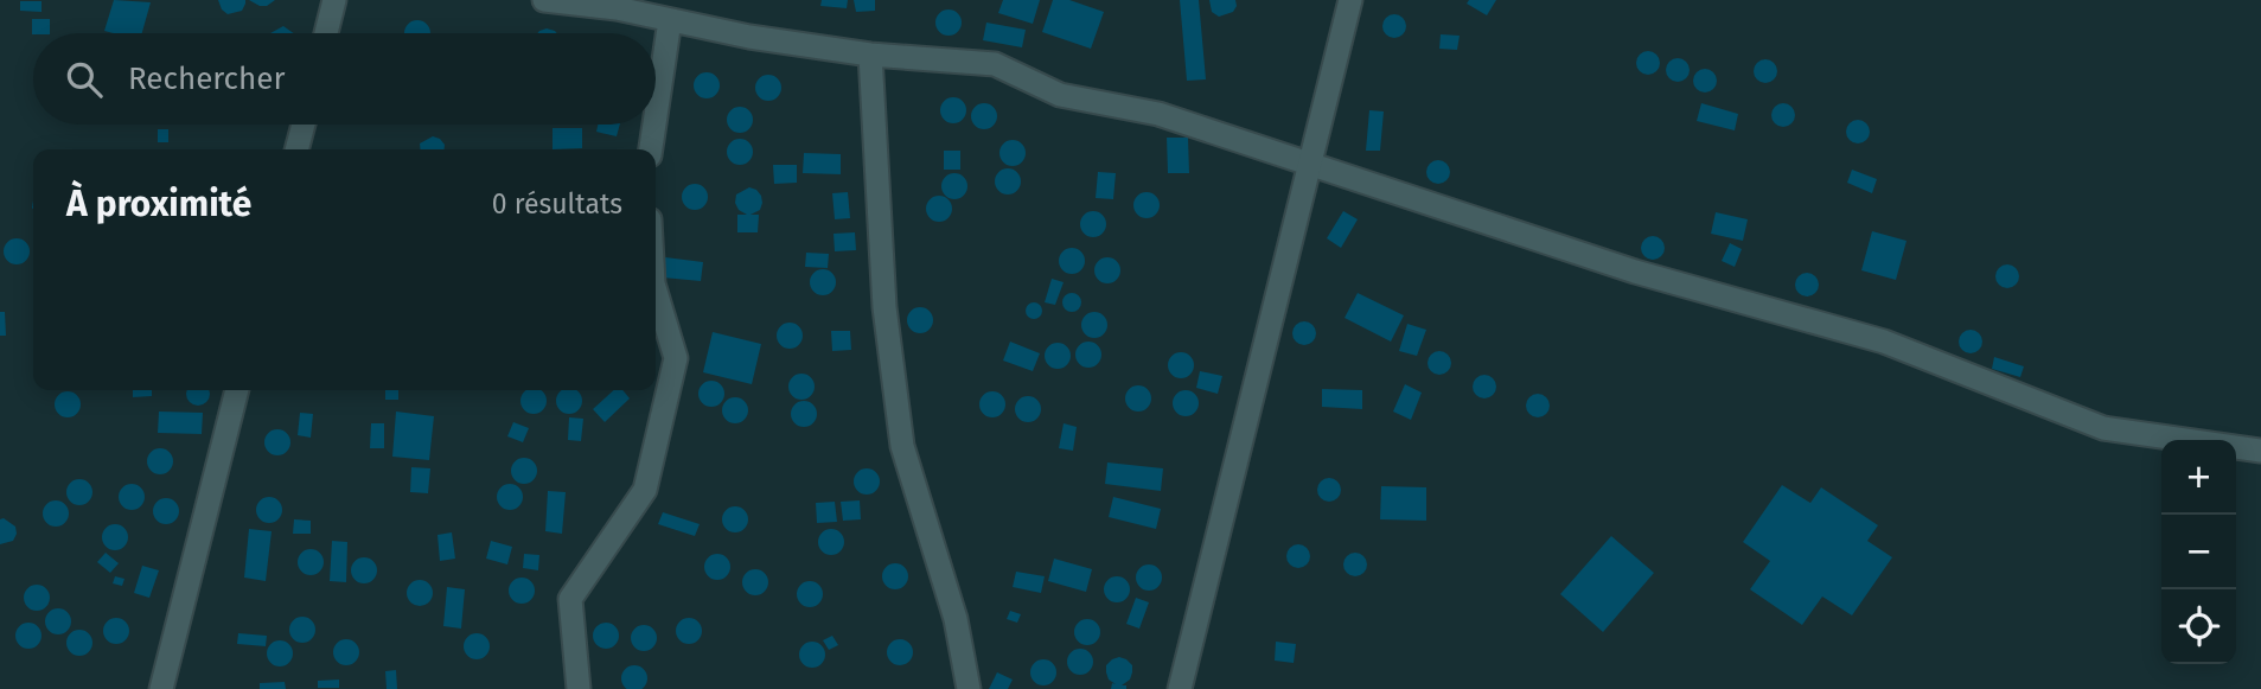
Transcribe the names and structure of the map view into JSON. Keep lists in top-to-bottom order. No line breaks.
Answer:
{"page":{"search":"Rechercher","heading":["À proximité","0 résultats"],"map_buttons":["+","−"]}}
